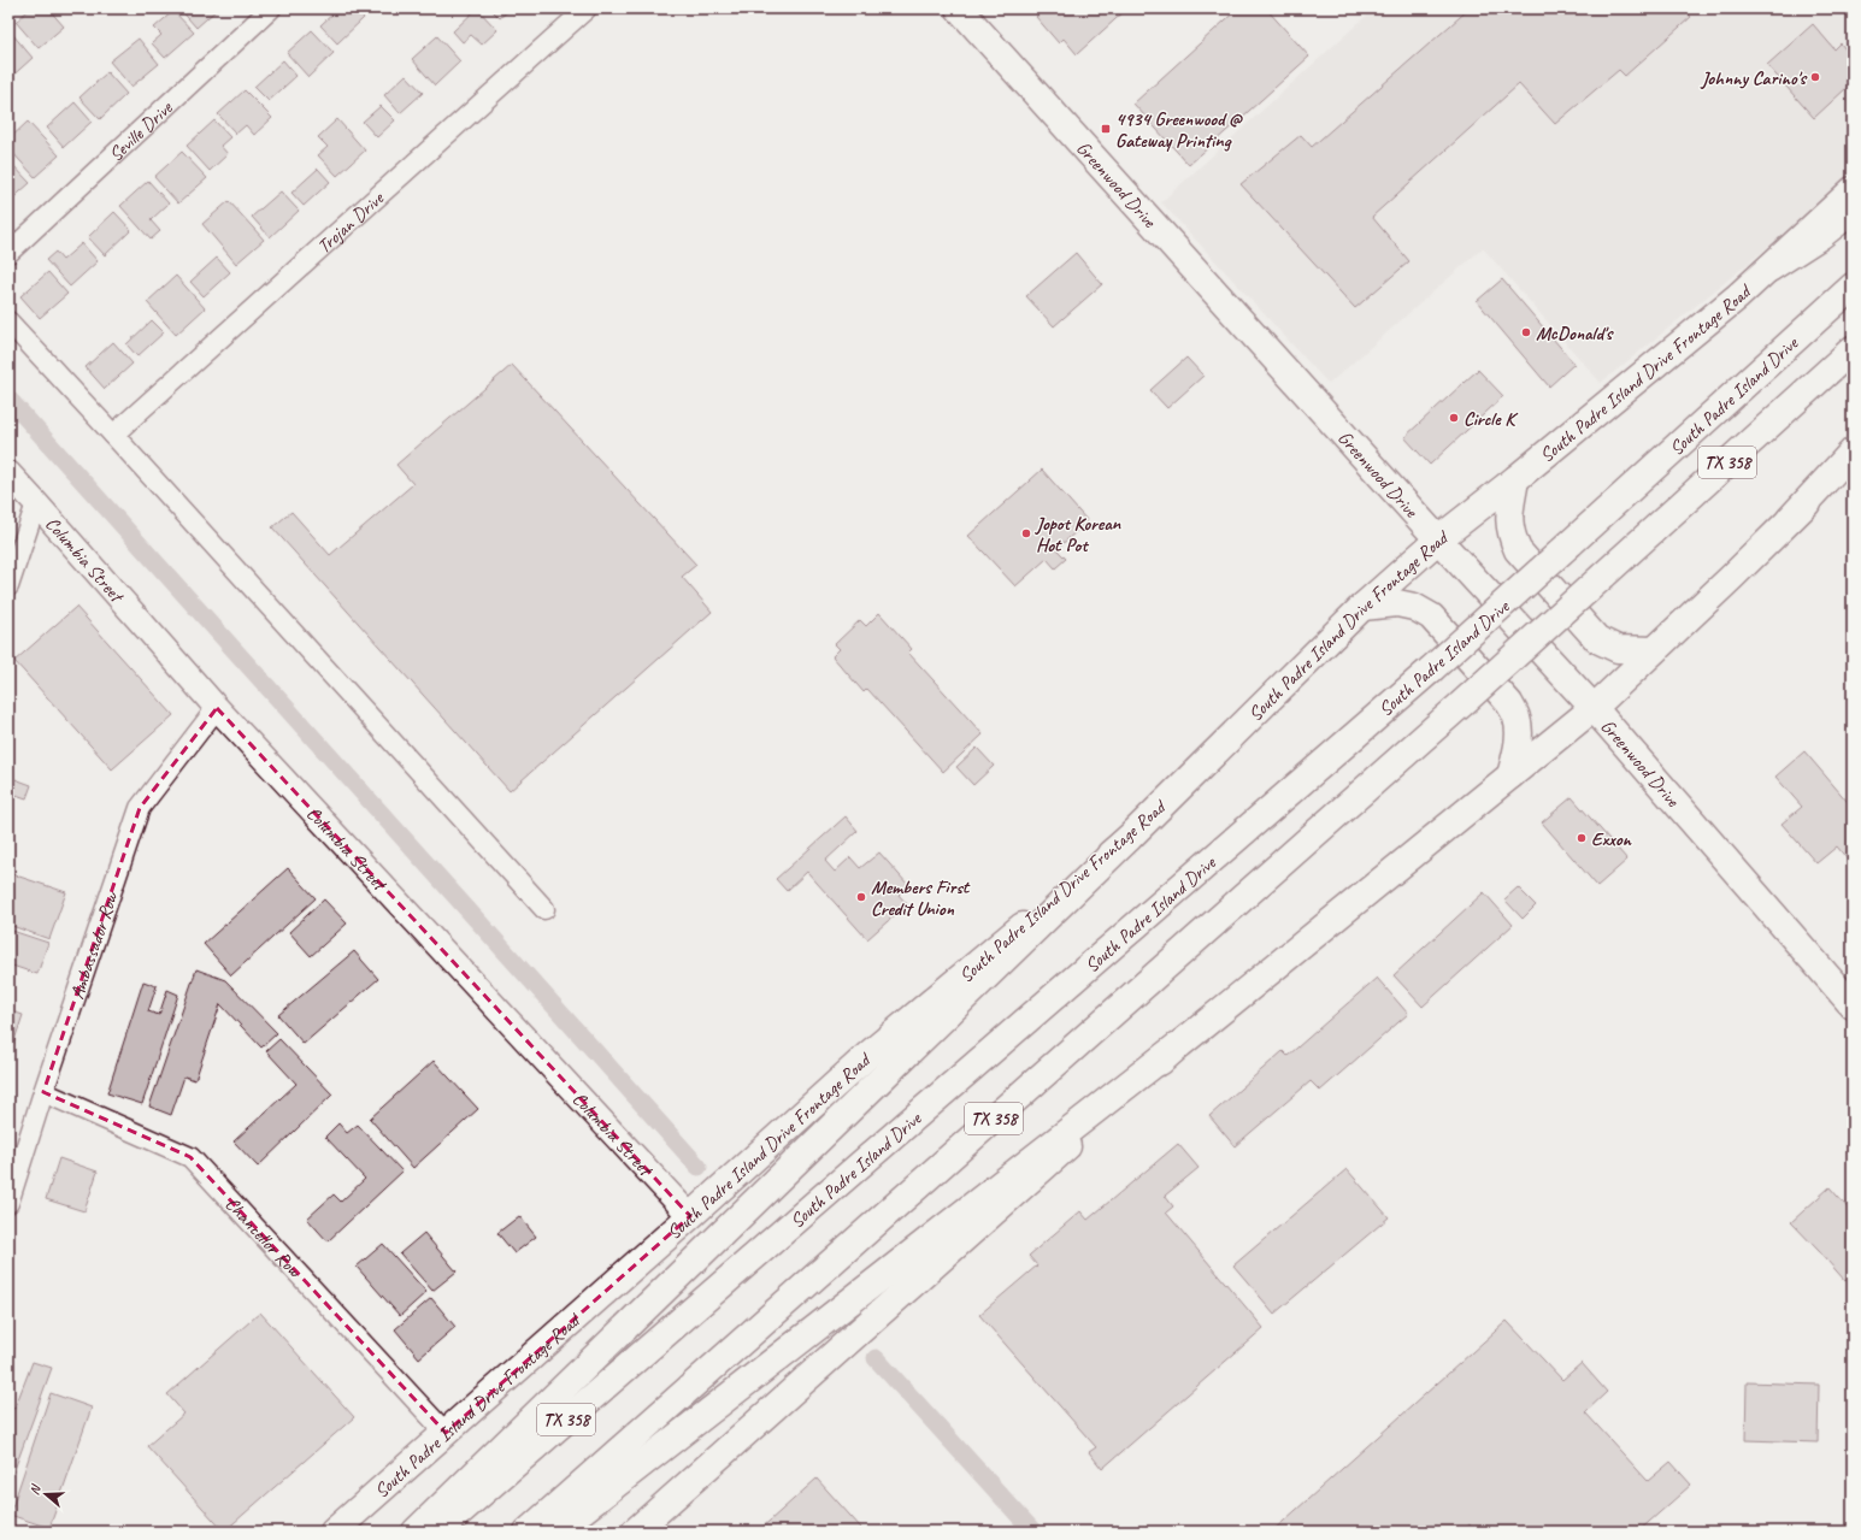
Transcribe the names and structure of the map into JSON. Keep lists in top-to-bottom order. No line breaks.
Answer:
{"streets":{"main road":["Greenwood Drive","South Padre Island Drive Frontage Road","South Padre Island Drive","TX 358"],"street":["Seville Drive","Trojan Drive","Columbia Street","Ambassador Row","Chancellor Row"]},"crossings":[["Greenwood Drive","South Padre Island Drive Frontage Road"],["South Padre Island Drive Frontage Road","Columbia Street"],["South Padre Island Drive Frontage Road","Chancellor Row"],["Columbia Street","Ambassador Row"],["Ambassador Row","Chancellor Row"]],"places":{"other":["Johnny Carino's","McDonald's","Circle K","Jopot Korean Hot Pot","Exxon","Members First Credit Union"],"transit":["4934 Greenwood @ Gateway Printing"]},"north":"left"}
